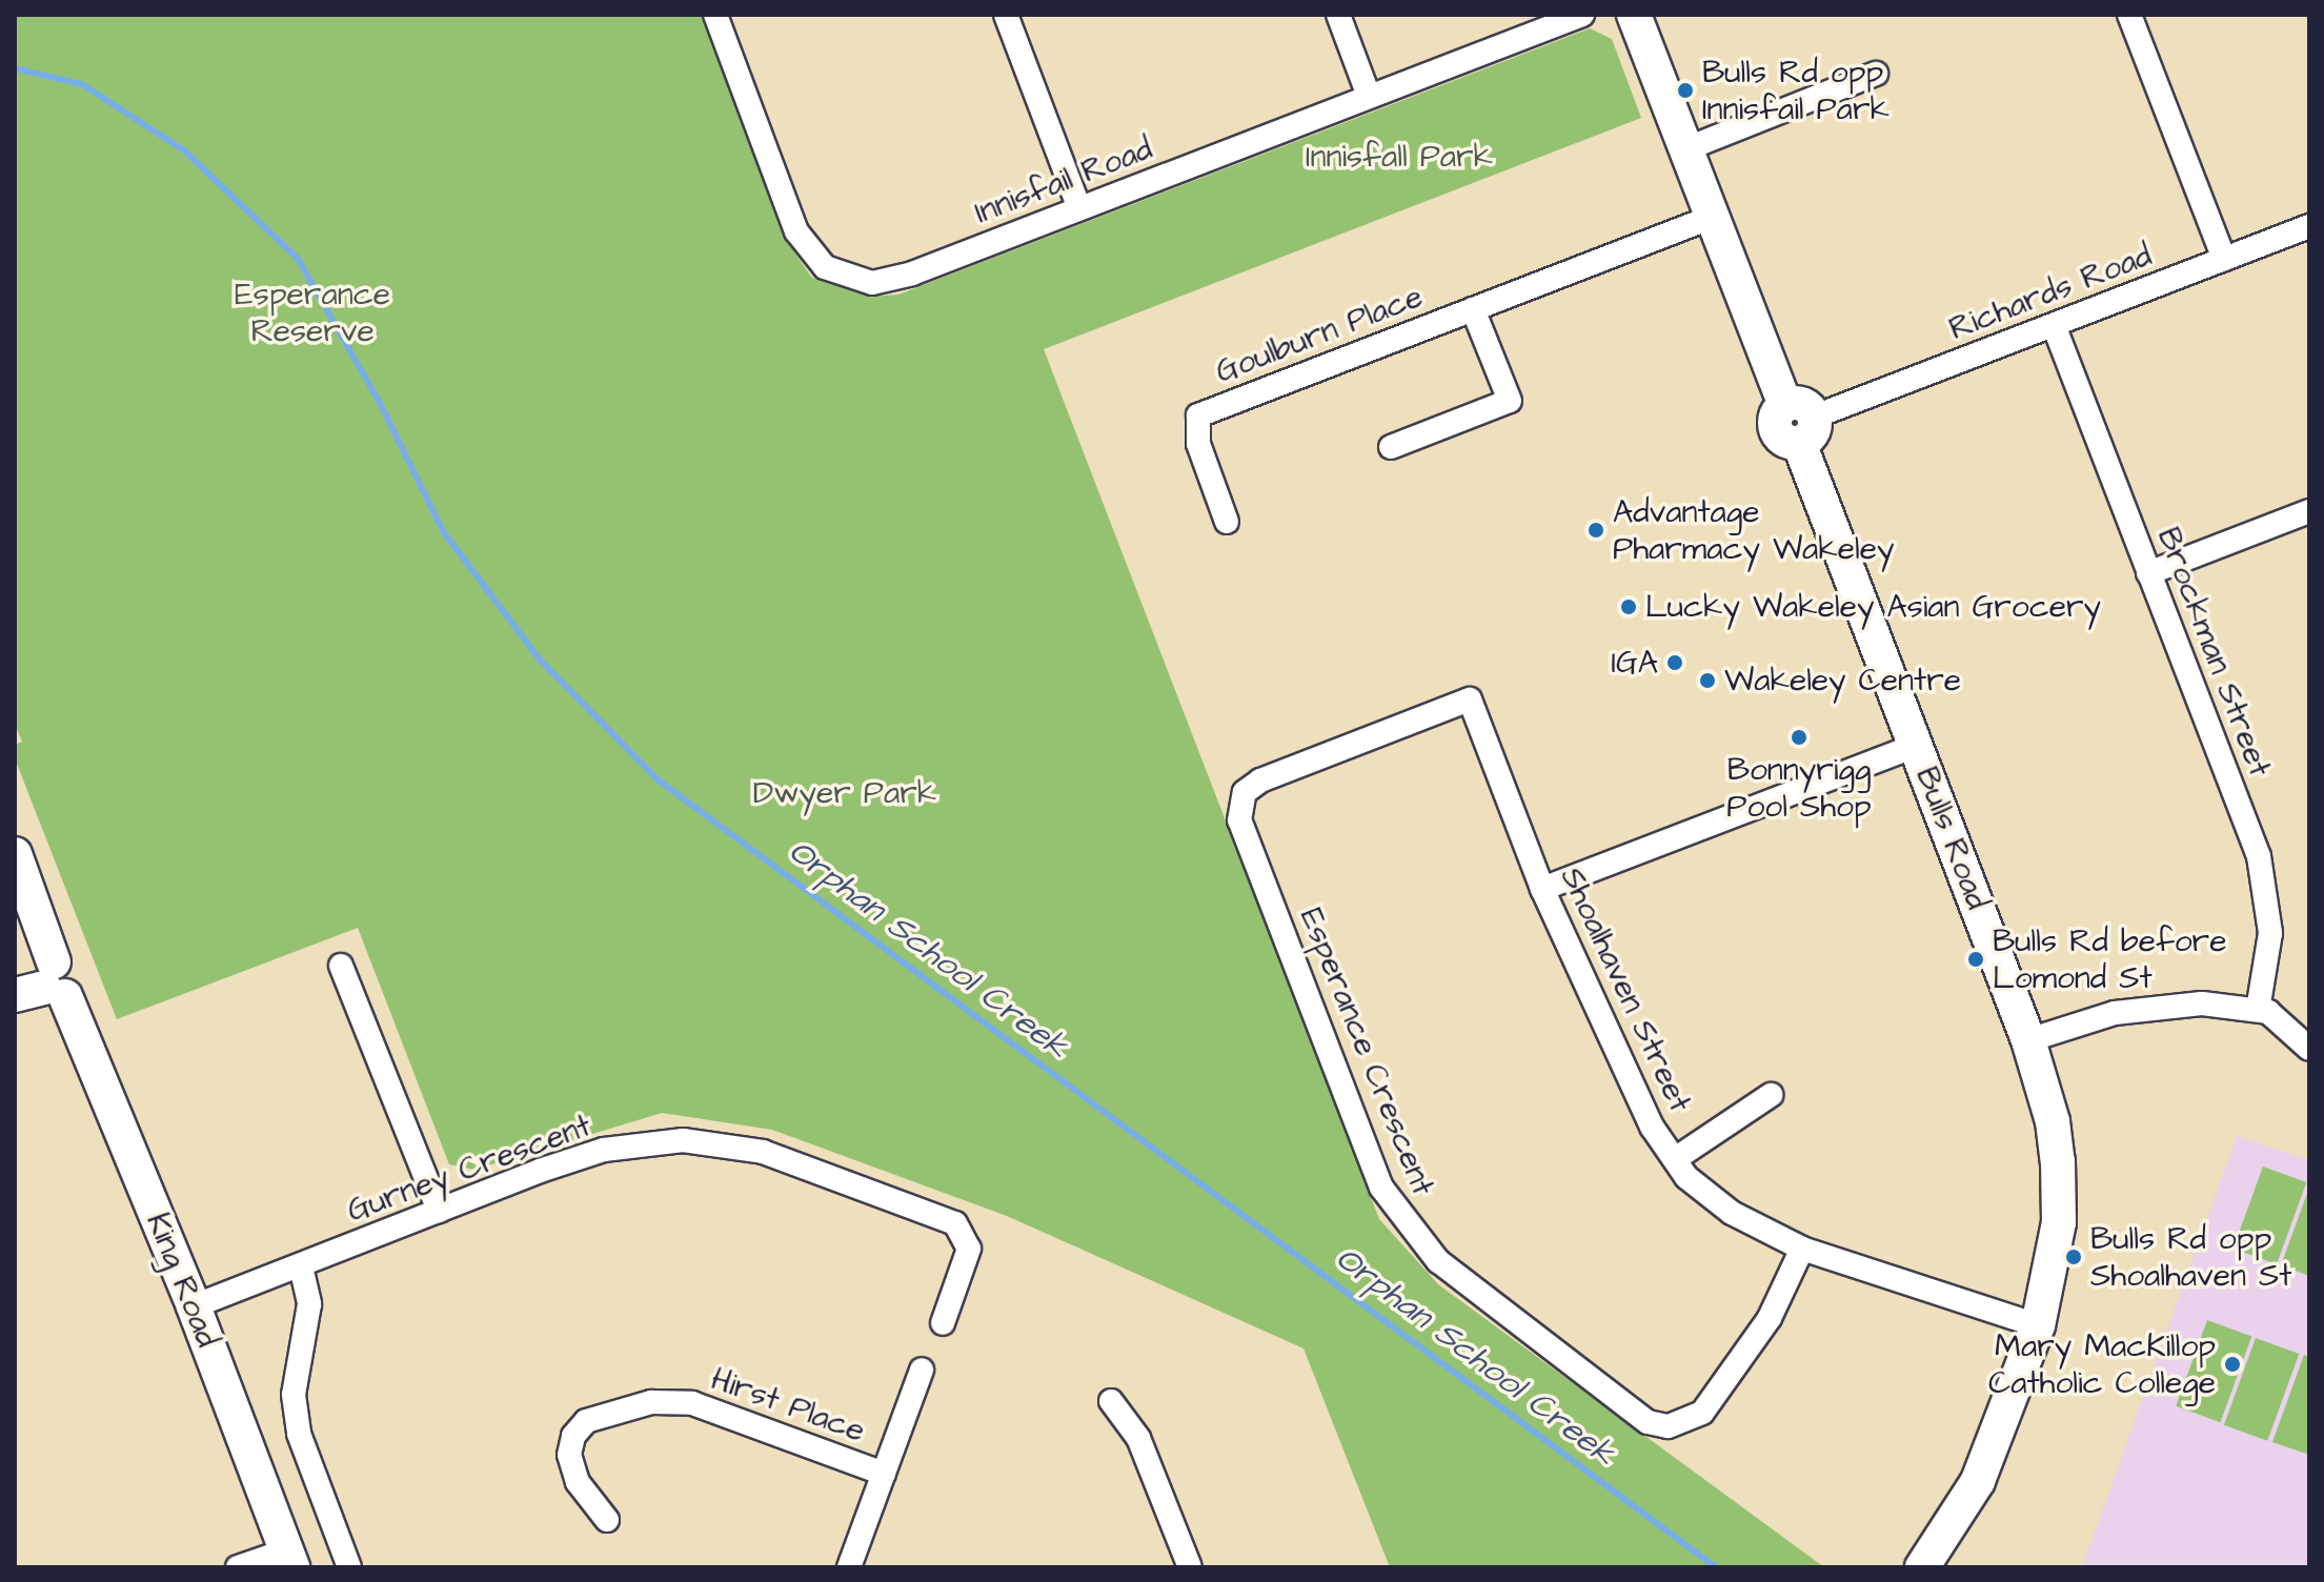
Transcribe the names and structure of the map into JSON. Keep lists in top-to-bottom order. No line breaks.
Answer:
{"streets":{"street":["Innisfail Road","Richards Road","Goulburn Place","Brockman Street","Bulls Road","Shoalhaven Street","Esperance Crescent","Gurney Crescent","King Road","Hirst Place"]},"crossings":[["Richards Road","Brockman Street"],["Richards Road","Bulls Road"],["Goulburn Place","Bulls Road"],["Bulls Road","Shoalhaven Street"],["Shoalhaven Street","Esperance Crescent"],["Gurney Crescent","King Road"]],"water":["Orphan School Creek"],"parks":["Innisfall Park","Esperance Reserve","Dwyer Park"],"places":["Bulls Rd opp Innisfail Park","Advantage Pharmacy Wakeley","Lucky Wakeley Asian Grocery","IGA","Wakeley Centre","Bonnyrigg Pool Shop","Bulls Rd before Lomond St","Bulls Rd opp Shoalhaven St","Mary MacKillop Catholic College"]}
